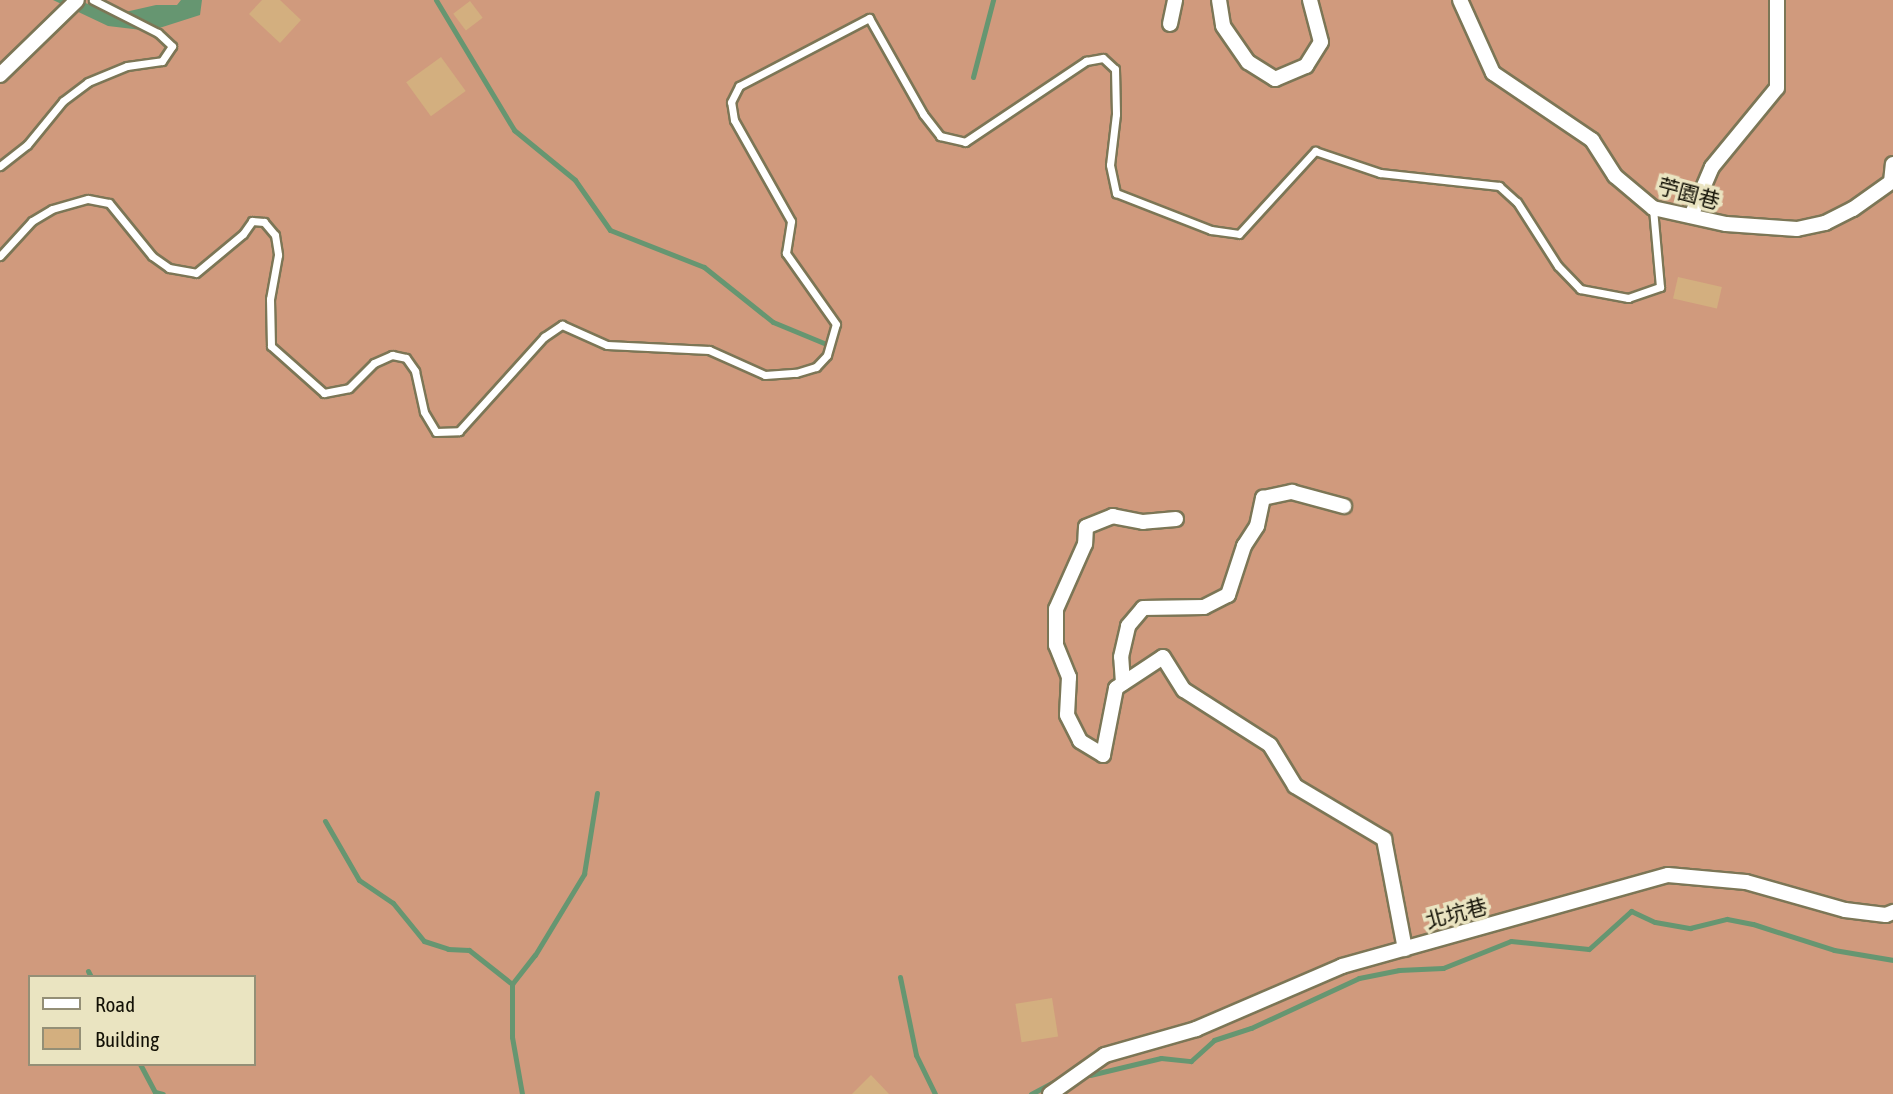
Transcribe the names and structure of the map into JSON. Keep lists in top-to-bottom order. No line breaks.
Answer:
{"streets":{"street":["苧園巷","北坑巷"]},"legend":["Road","Building"]}
